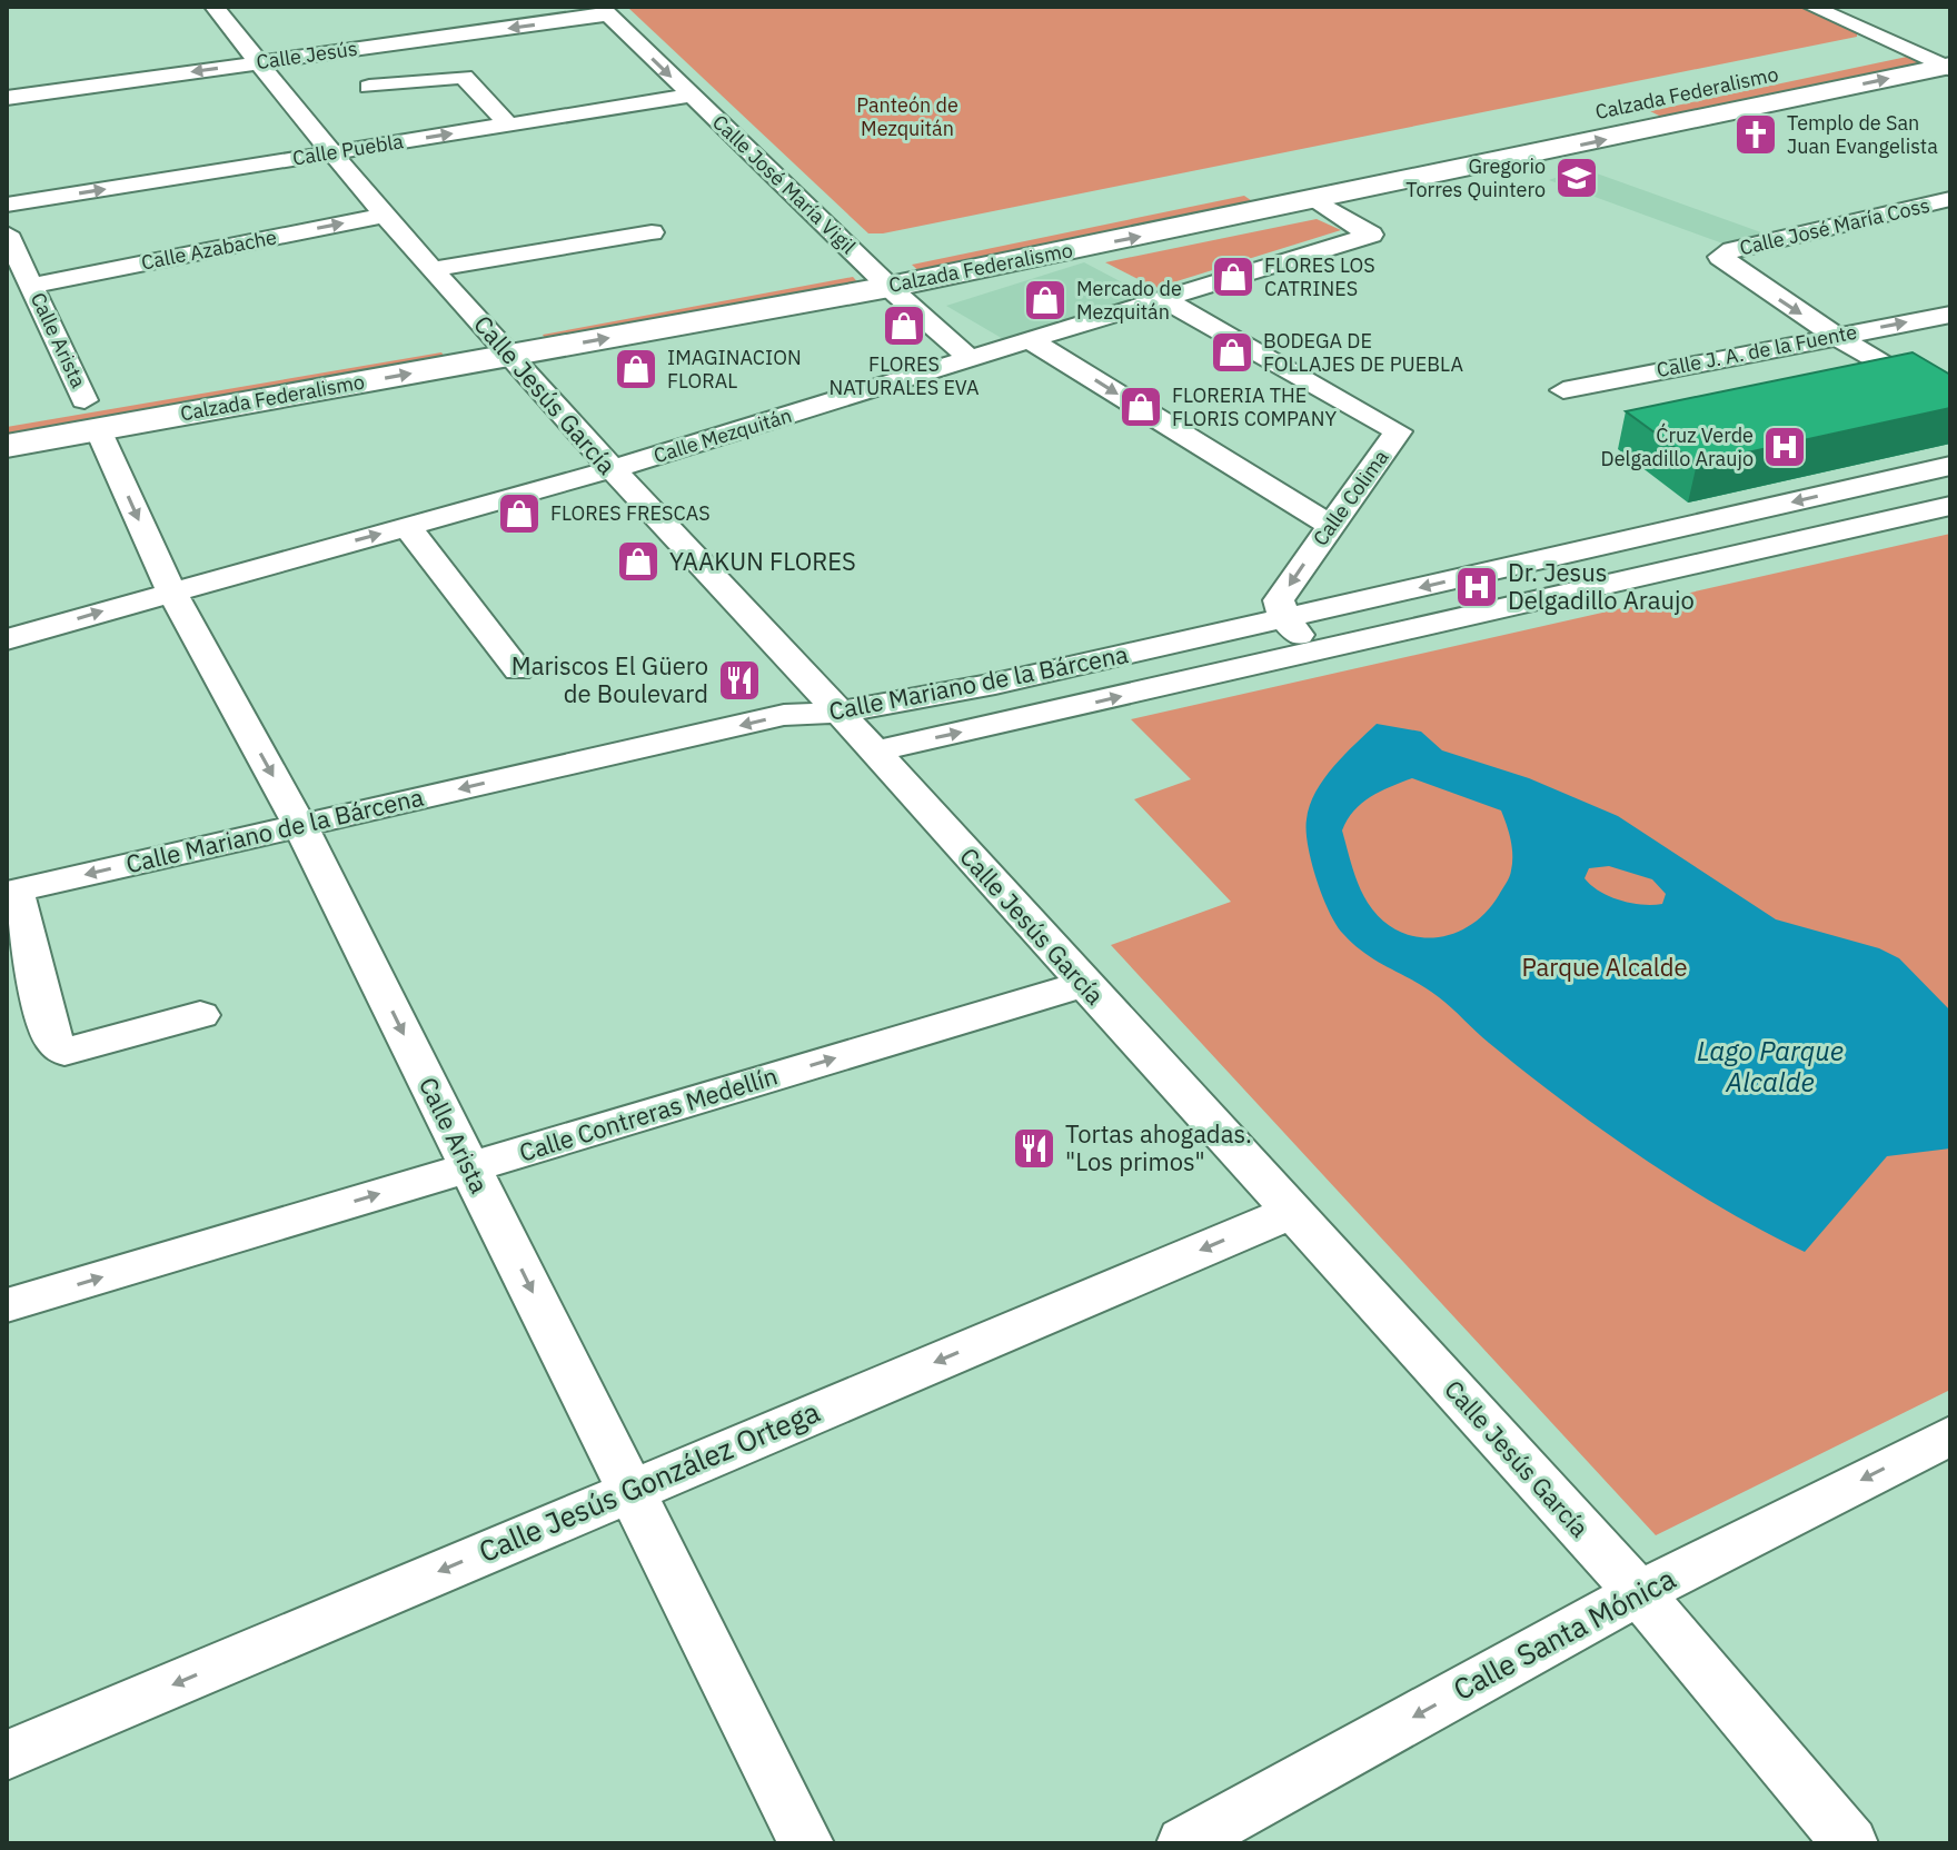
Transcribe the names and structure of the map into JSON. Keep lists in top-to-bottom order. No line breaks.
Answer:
{"streets":{"main road":["Calzada Federalismo"],"street":["Calle Jesús","Calle Puebla","Calle José María Vigil","Calle José María Coss","Calle Azabache","Calle Arista","Calle J. A. de la Fuente","Calle Jesús García","Calle Mezquitán","Calle Colima","Calle Mariano de la Bárcena","Calle Contreras Medellín","Calle Jesús González Ortega","Calle Santa Mónica"]},"crossings":[["Calle Jesús","Calle José María Vigil"],["Calle Jesús","Calle Jesús García"],["Calzada Federalismo","Calle José María Vigil"],["Calzada Federalismo","Calle Arista"],["Calzada Federalismo","Calle Jesús García"],["Calzada Federalismo","Calle Mezquitán"],["Calle Puebla","Calle José María Vigil"],["Calle Puebla","Calle Jesús García"],["Calle José María Vigil","Calle Mezquitán"],["Calle José María Coss","Calle J. A. de la Fuente"],["Calle Azabache","Calle Arista"],["Calle Azabache","Calle Jesús García"],["Calle Arista","Calle Mezquitán"],["Calle Arista","Calle Mariano de la Bárcena"],["Calle Arista","Calle Contreras Medellín"],["Calle Arista","Calle Jesús González Ortega"],["Calle Jesús García","Calle Mezquitán"],["Calle Jesús García","Calle Mariano de la Bárcena"],["Calle Jesús García","Calle Contreras Medellín"],["Calle Jesús García","Calle Jesús González Ortega"],["Calle Jesús García","Calle Santa Mónica"],["Calle Mezquitán","Calle Colima"],["Calle Colima","Calle Mariano de la Bárcena"]],"one_way":["Calle Puebla","Calle Azabache","Calle Arista","Calle Contreras Medellín","Calle Jesús González Ortega","Calle Santa Mónica"],"water":["Lago Parque Alcalde"],"parks":["Panteón de Mezquitán","Parque Alcalde"],"places":{"church":["Templo de San Juan Evangelista"],"school or university":["Gregorio Torres Quintero"],"shop":["FLORES LOS CATRINES","Mercado de Mezquitán","FLORES NATURALES EVA","BODEGA DE FOLLAJES DE PUEBLA","IMAGINACION FLORAL","FLORERIA THE FLORIS COMPANY","FLORES FRESCAS","YAAKUN FLORES"],"hospital":["Ćruz Verde Delgadillo Araujo","Dr. Jesus Delgadillo Araujo"],"restaurant":["Mariscos El Güero de Boulevard","Tortas ahogadas. \"Los primos\""]}}
